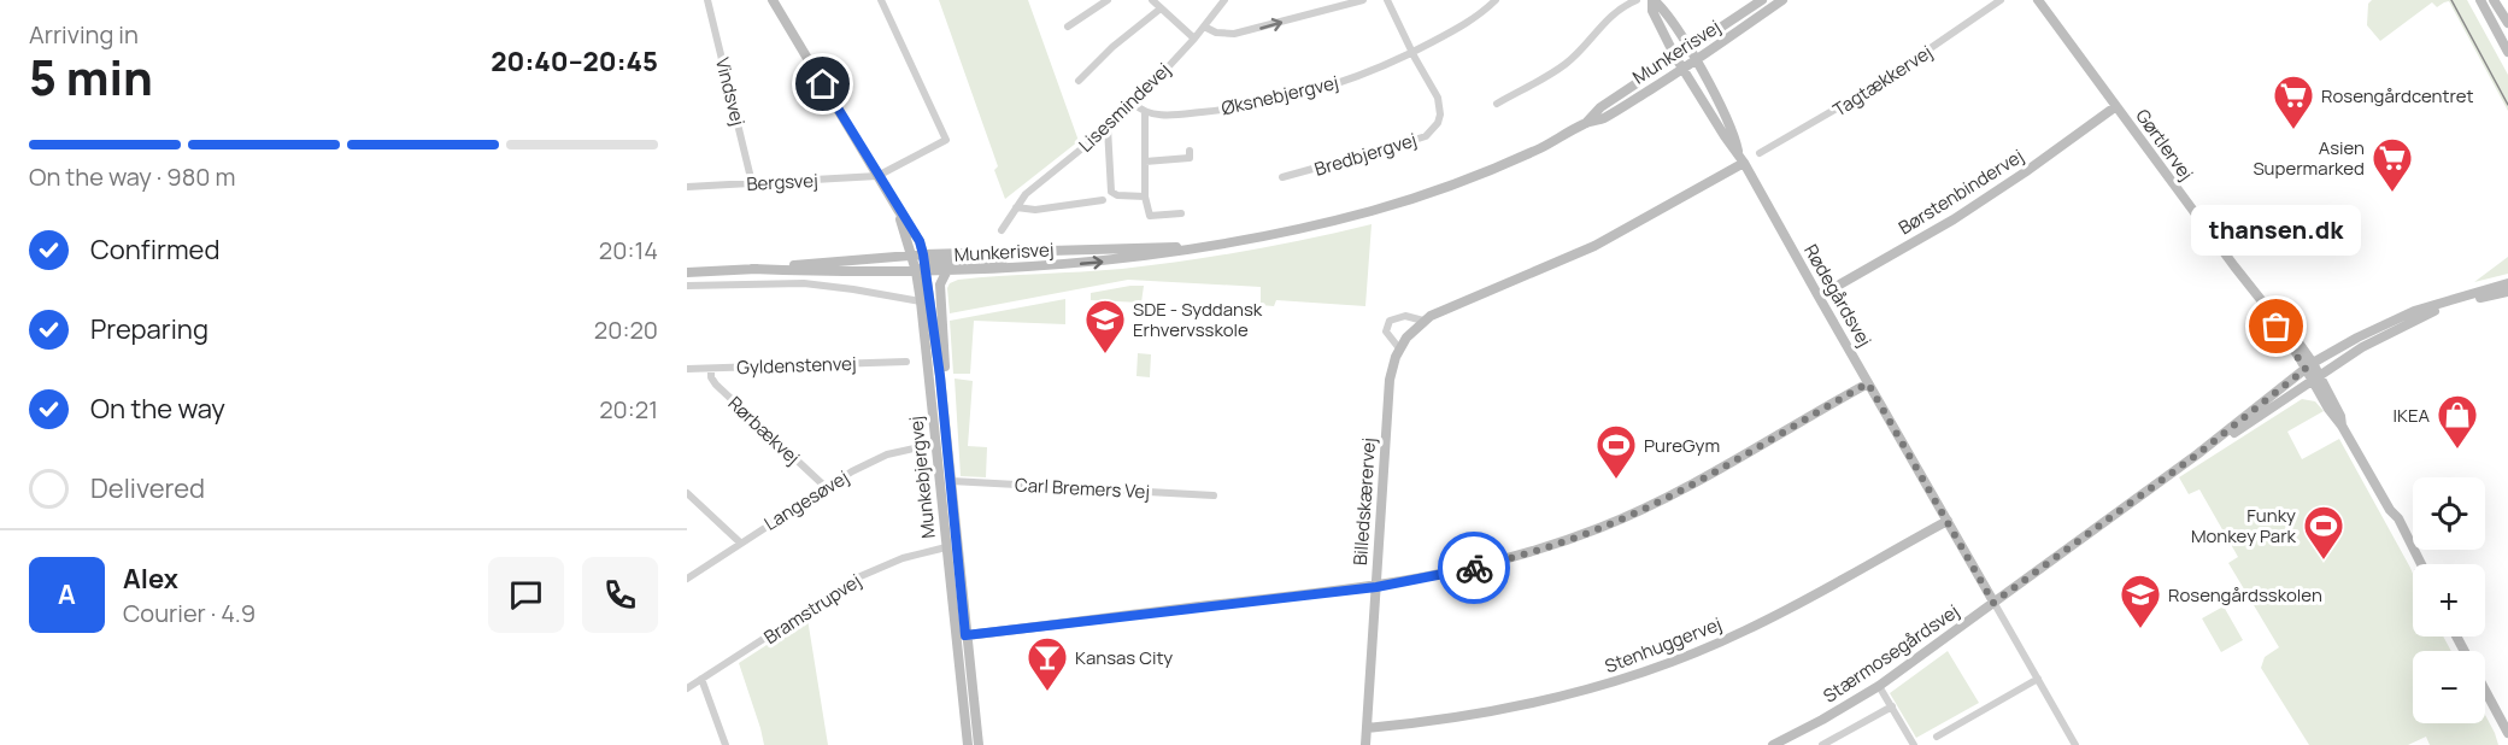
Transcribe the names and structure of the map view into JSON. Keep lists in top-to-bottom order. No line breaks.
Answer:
{"streets":{"street":["Munkerisvej","Tagtækkervej","Vindsvej","Øksnebjergvej","Lisesmindevej","Gørtlervej","Bredbjergvej","Bergsvej","Børstenbindervej","Rødegårdsvej","Gyldenstenvej","Rørbækvej","Munkebjergvej","Carl Bremers Vej","Langesøvej","Billedskærervej","Bramstrupvej","Stenhuggervej","Stærmosegårdsvej"]},"crossings":[["Munkerisvej","Rødegårdsvej"],["Munkerisvej","Munkebjergvej"],["Vindsvej","Bergsvej"],["Øksnebjergvej","Bredbjergvej"],["Gørtlervej","Børstenbindervej"],["Gørtlervej","Stærmosegårdsvej"],["Bergsvej","Munkebjergvej"],["Børstenbindervej","Rødegårdsvej"],["Rødegårdsvej","Billedskærervej"],["Rødegårdsvej","Stenhuggervej"],["Rødegårdsvej","Stærmosegårdsvej"],["Gyldenstenvej","Rørbækvej"],["Rørbækvej","Langesøvej"],["Munkebjergvej","Carl Bremers Vej"],["Munkebjergvej","Langesøvej"],["Munkebjergvej","Bramstrupvej"],["Billedskærervej","Stenhuggervej"]],"places":{"supermarket":["Rosengårdcentret","Asien Supermarked"],"other":["thansen.dk"],"school or university":["SDE - Syddansk Erhvervsskole","Rosengårdsskolen"],"shop":["IKEA"],"sports":["PureGym","Funky Monkey Park"],"bar":["Kansas City"]},"page":{"heading":["5 min","Arriving in","20:40–20:45"],"panel":["Alex","Courier · 4.9"],"bar":"On the way · 980 m","bubble":"thansen.dk","list":[["Confirmed","20:14"],["Preparing","20:20"],["On the way","20:21"],"Delivered"],"map_buttons":["+","−"],"round":"A"}}
